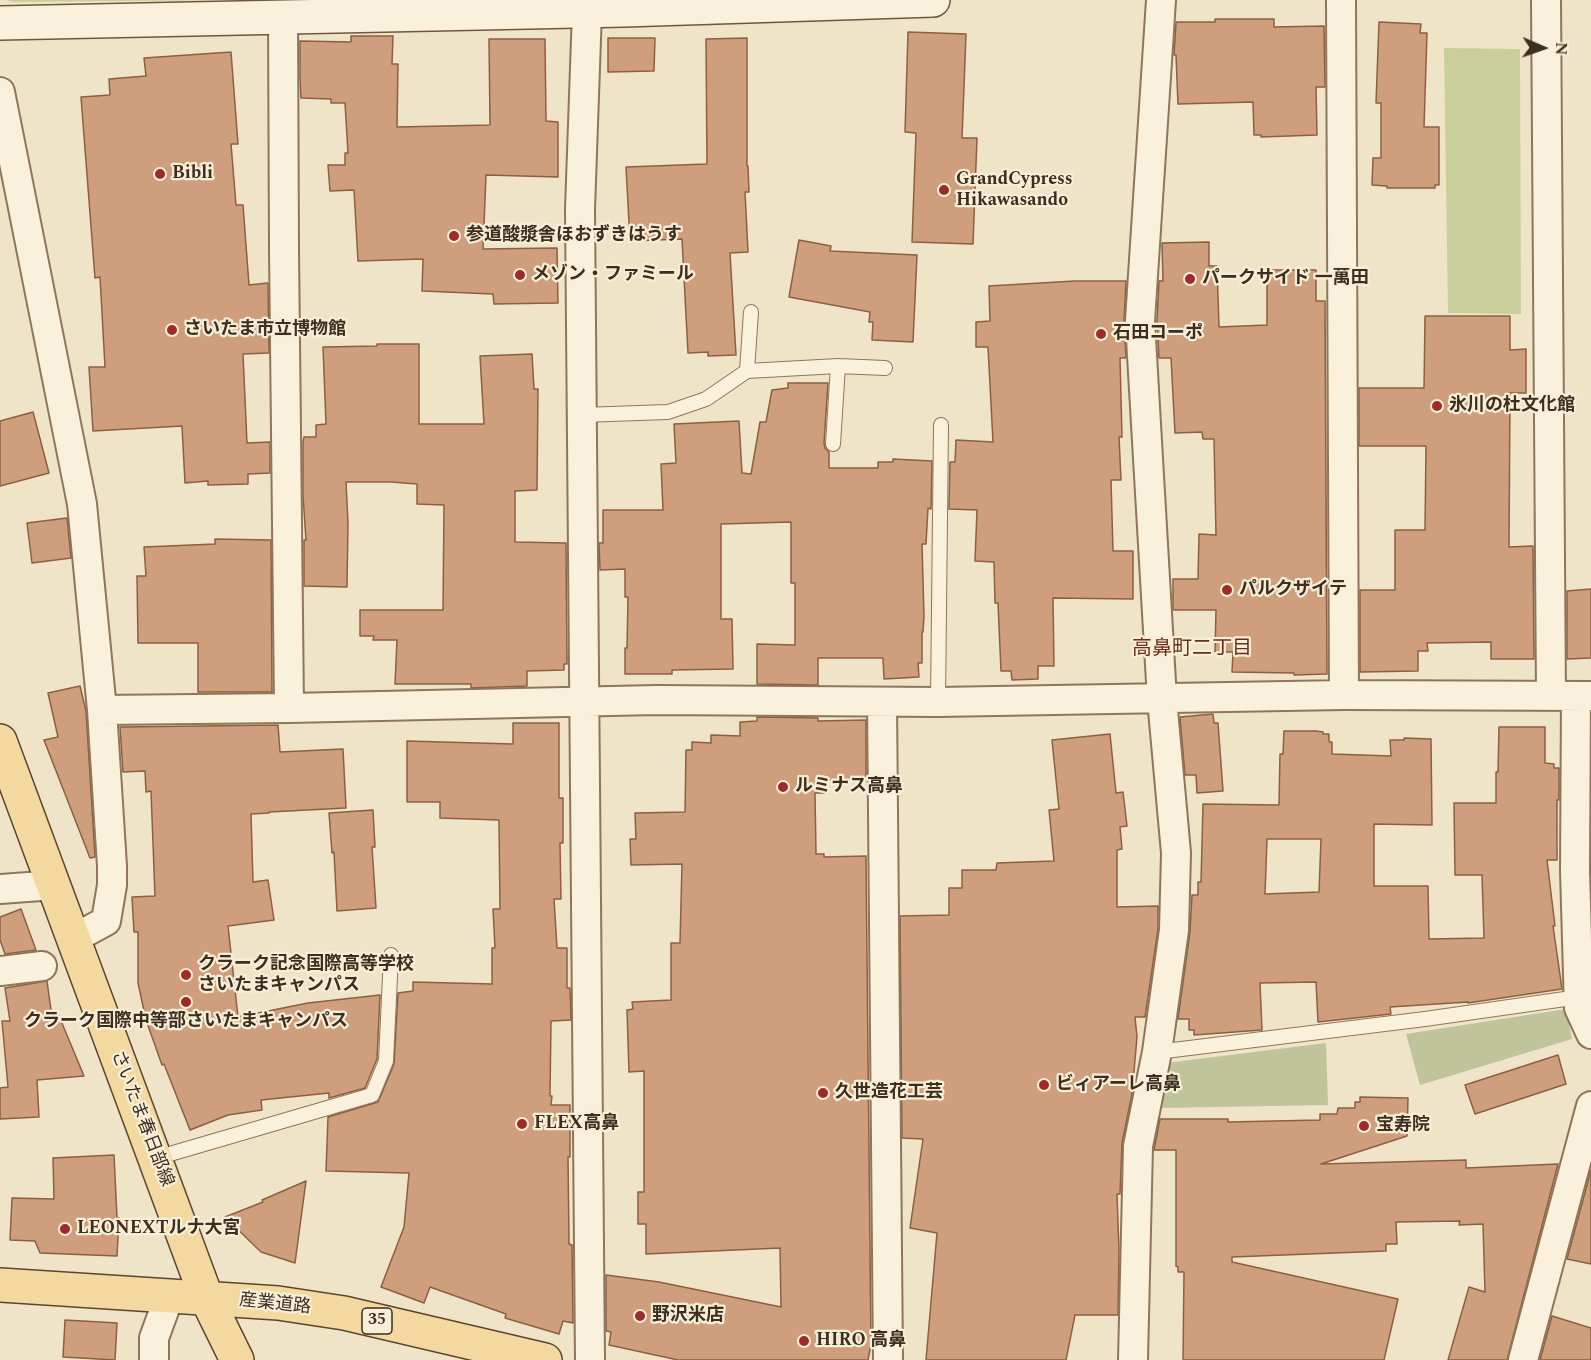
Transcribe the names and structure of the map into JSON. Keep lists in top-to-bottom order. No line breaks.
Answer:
{"streets":{"main road":["さいたま春日部線","産業道路","35"]},"crossings":[["さいたま春日部線","産業道路"]],"districts":["高鼻町二丁目"],"places":["Bibli","GrandCypress Hikawasando","参道酸漿舎ほおずきはうす","メゾン・ファミール","パークサイド 一萬田","さいたま市立博物館","石田コーポ","氷川の杜文化館","パルクザイテ","ルミナス高鼻","クラーク記念国際高等学校 さいたまキャンパス","クラーク国際中等部さいたまキャンパス","ビィアーレ高鼻","久世造花工芸","FLEX高鼻","宝寿院","LEONEXTルナ大宮","野沢米店","HIRO 高鼻"],"north":"right"}
